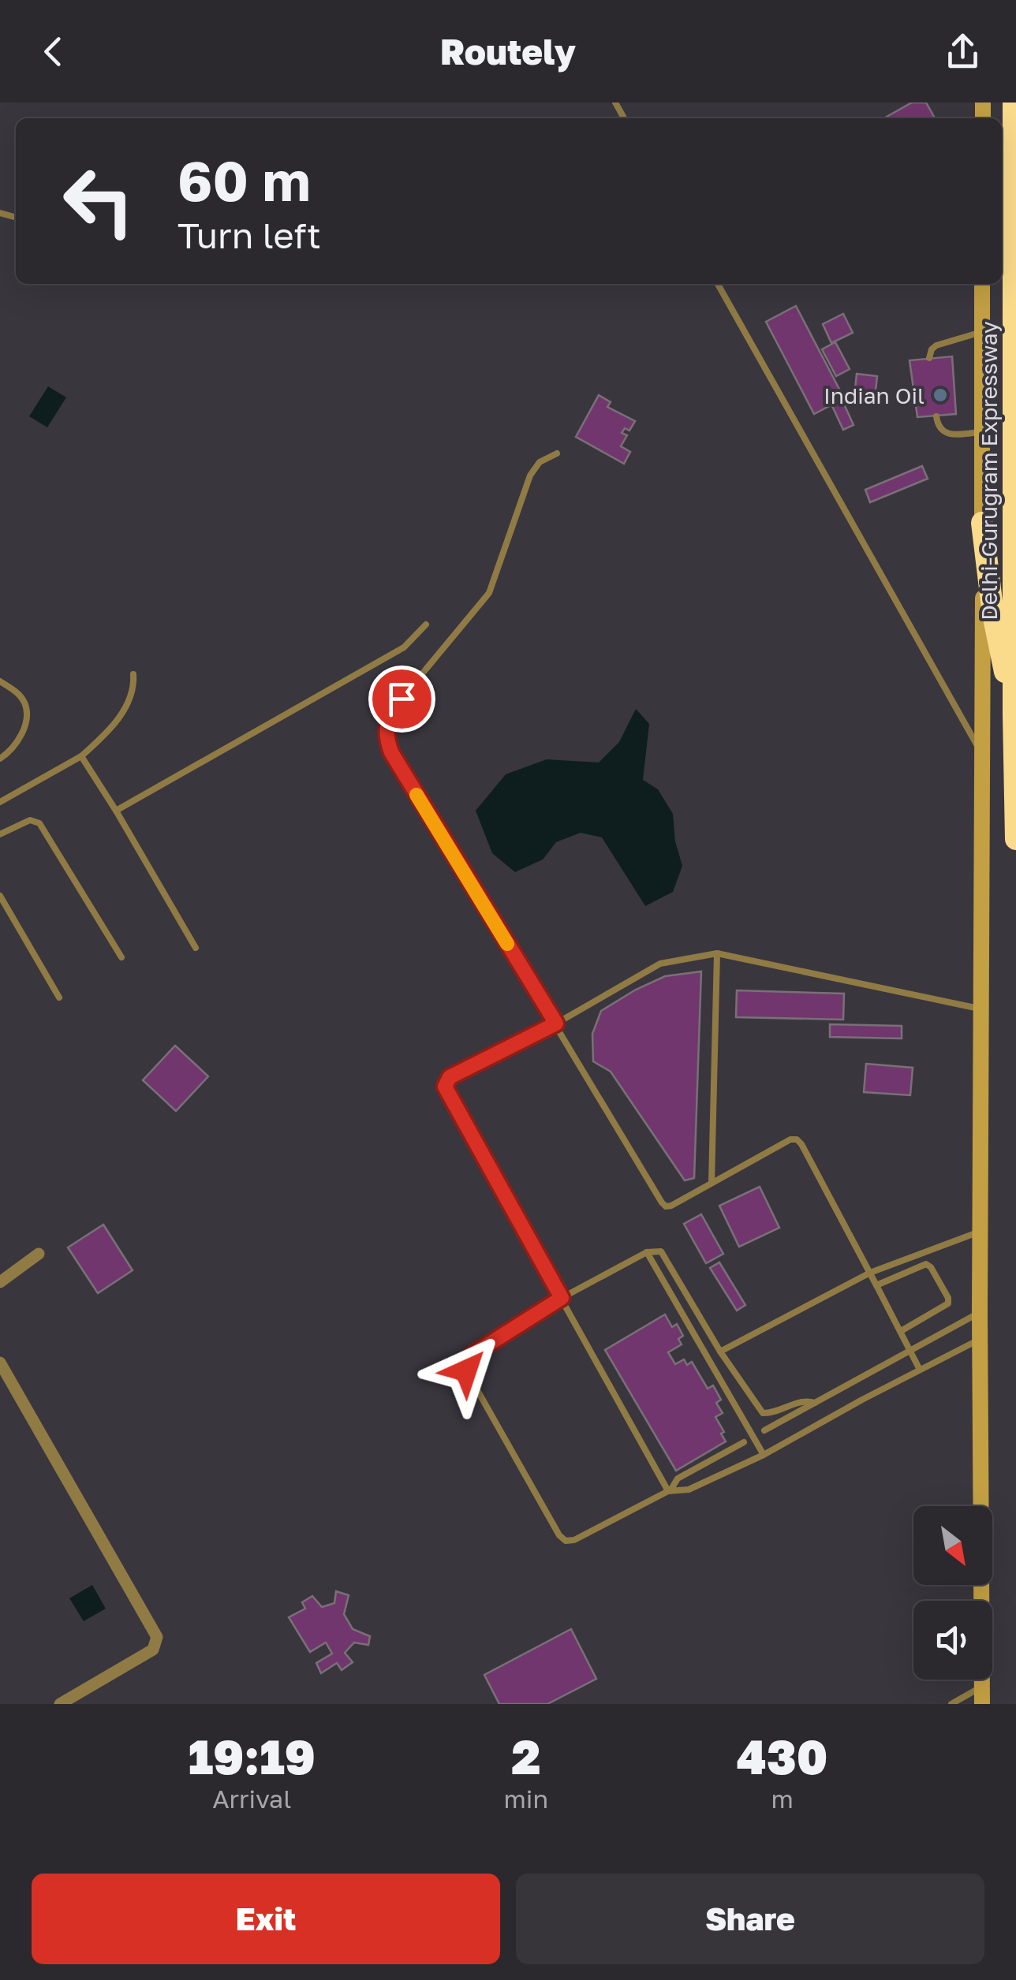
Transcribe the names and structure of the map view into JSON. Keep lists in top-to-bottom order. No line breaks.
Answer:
{"streets":{"highway":["Delhi-Gurugram Expressway"]},"places":["Indian Oil"],"north":"bottom right","page":{"header":"Routely","turn":["60 m","Turn left"],"eta":["19:19","Arrival","2","min","430","m"],"buttons":["Exit","Share"]}}
